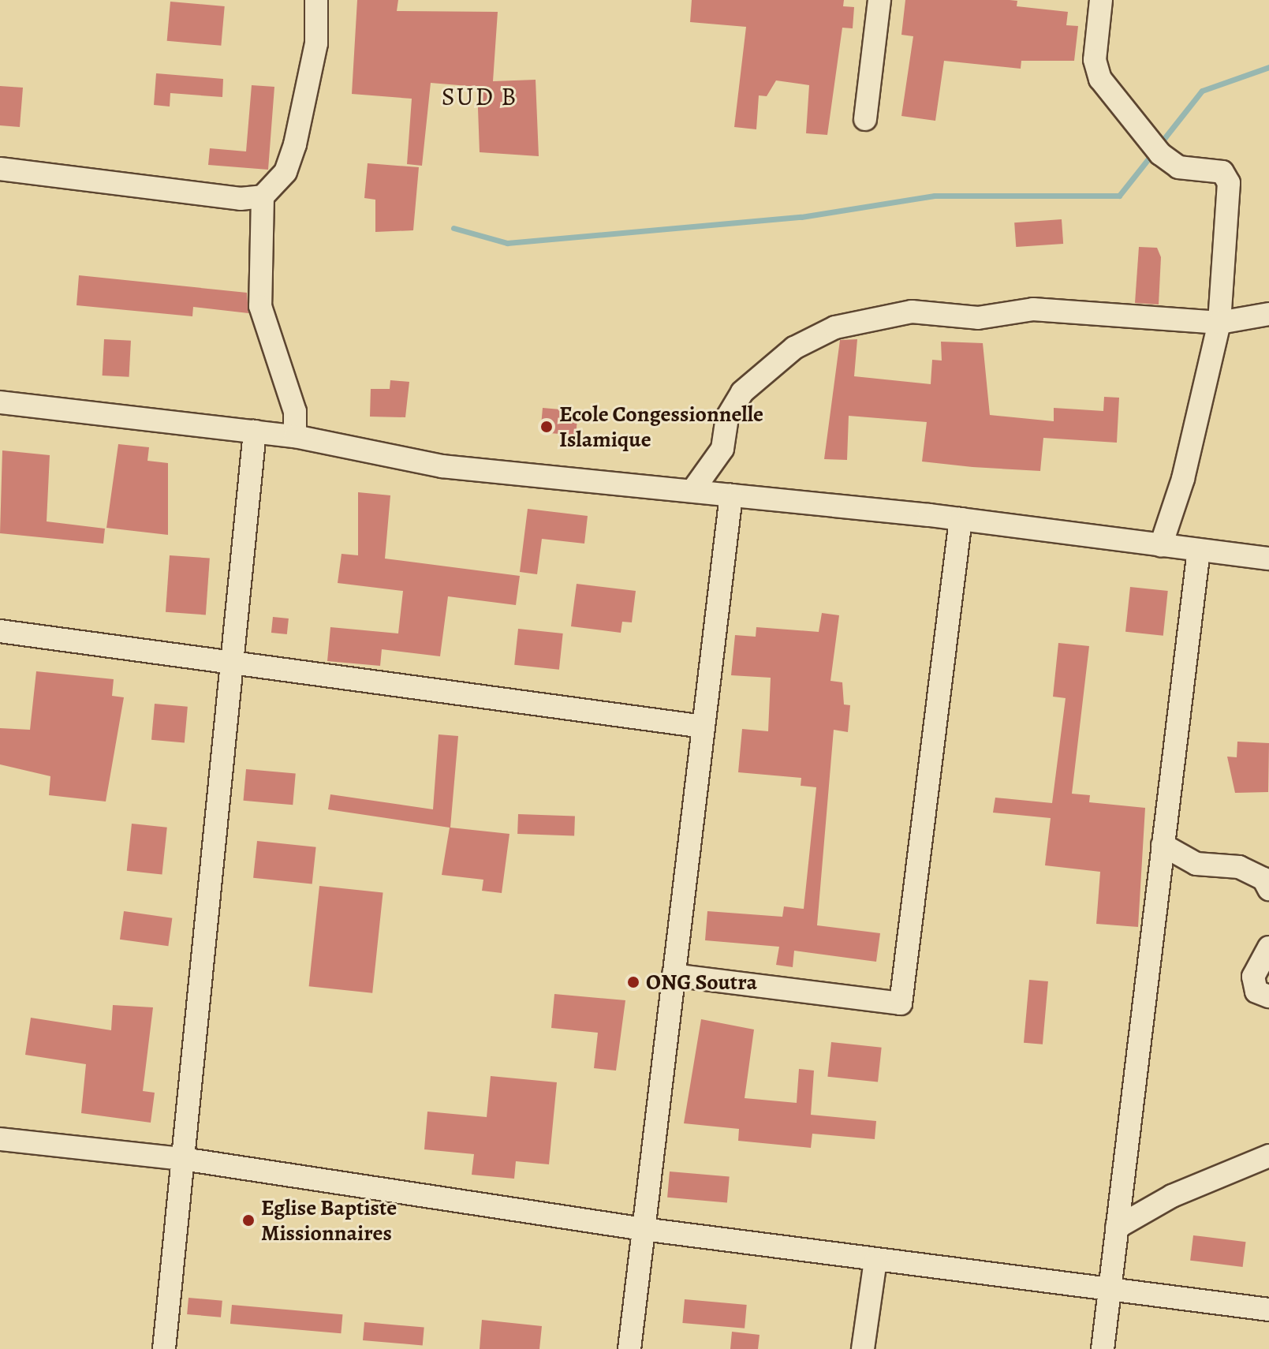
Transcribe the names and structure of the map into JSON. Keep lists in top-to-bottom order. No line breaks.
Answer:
{"districts":["SUD B"],"places":["Ecole Congessionnelle Islamique","ONG Soutra","Eglise Baptiste Missionnaires"]}
